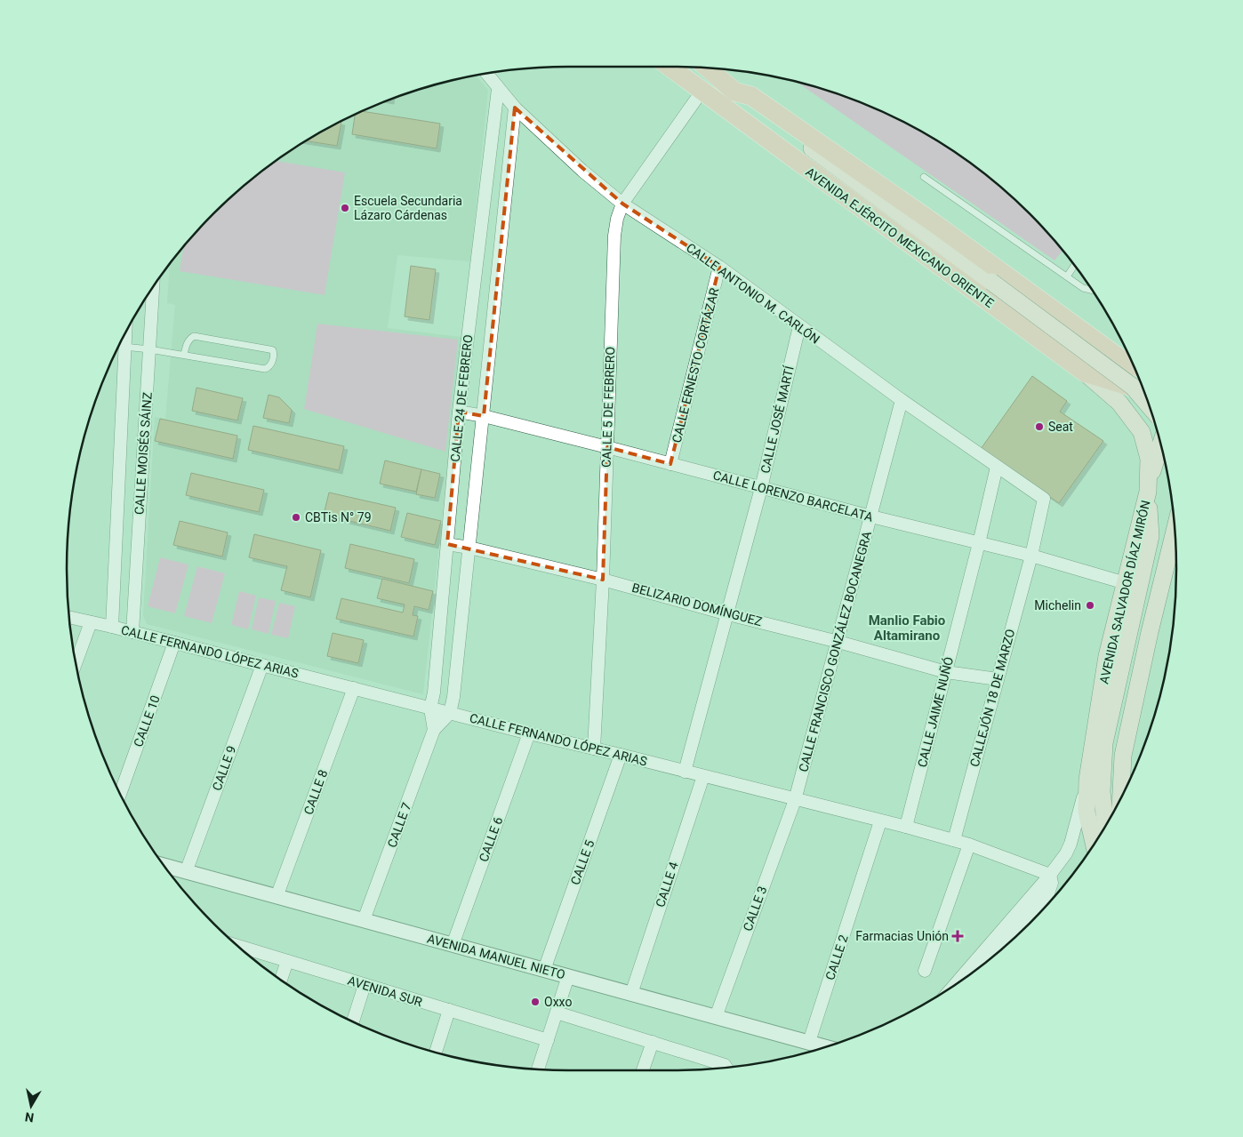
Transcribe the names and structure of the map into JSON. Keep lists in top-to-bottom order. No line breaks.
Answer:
{"streets":{"main road":["AVENIDA EJÉRCITO MEXICANO ORIENTE","AVENIDA SALVADOR DÍAZ MIRÓN"],"street":["CALLE ANTONIO M. CARLÓN","CALLE ERNESTO CORTÁZAR","CALLE 24 DE FEBRERO","CALLE 5 DE FEBRERO","CALLE JOSÉ MARTÍ","CALLE MOISÉS SÁINZ","CALLE LORENZO BARCELATA","BELIZARIO DOMÍNGUEZ","CALLE FERNANDO LÓPEZ ARIAS","CALLE FRANCISCO GONZÁLEZ BOCANEGRA","CALLEJÓN 18 DE MARZO","CALLE JAIME NUÑÓ","CALLE 10","CALLE 9","CALLE 8","CALLE 7","CALLE 6","CALLE 5","CALLE 4","CALLE 3","AVENIDA MANUEL NIETO","CALLE 2","AVENIDA SUR"]},"crossings":[["AVENIDA EJÉRCITO MEXICANO ORIENTE","CALLE 5 DE FEBRERO"],["AVENIDA EJÉRCITO MEXICANO ORIENTE","AVENIDA SALVADOR DÍAZ MIRÓN"],["CALLE ANTONIO M. CARLÓN","CALLE ERNESTO CORTÁZAR"],["CALLE ANTONIO M. CARLÓN","CALLE 24 DE FEBRERO"],["CALLE ANTONIO M. CARLÓN","CALLE 5 DE FEBRERO"],["CALLE ANTONIO M. CARLÓN","CALLE JOSÉ MARTÍ"],["CALLE ANTONIO M. CARLÓN","CALLE FRANCISCO GONZÁLEZ BOCANEGRA"],["CALLE ANTONIO M. CARLÓN","CALLEJÓN 18 DE MARZO"],["CALLE ANTONIO M. CARLÓN","CALLE JAIME NUÑÓ"],["CALLE ERNESTO CORTÁZAR","CALLE LORENZO BARCELATA"],["CALLE 24 DE FEBRERO","CALLE LORENZO BARCELATA"],["CALLE 24 DE FEBRERO","BELIZARIO DOMÍNGUEZ"],["CALLE 24 DE FEBRERO","CALLE FERNANDO LÓPEZ ARIAS"],["CALLE 24 DE FEBRERO","CALLE 7"],["CALLE 5 DE FEBRERO","CALLE LORENZO BARCELATA"],["CALLE 5 DE FEBRERO","BELIZARIO DOMÍNGUEZ"],["CALLE 5 DE FEBRERO","CALLE FERNANDO LÓPEZ ARIAS"],["CALLE JOSÉ MARTÍ","CALLE LORENZO BARCELATA"],["CALLE JOSÉ MARTÍ","BELIZARIO DOMÍNGUEZ"],["CALLE JOSÉ MARTÍ","CALLE FERNANDO LÓPEZ ARIAS"],["CALLE MOISÉS SÁINZ","CALLE FERNANDO LÓPEZ ARIAS"],["CALLE LORENZO BARCELATA","AVENIDA SALVADOR DÍAZ MIRÓN"],["CALLE LORENZO BARCELATA","CALLE FRANCISCO GONZÁLEZ BOCANEGRA"],["CALLE LORENZO BARCELATA","CALLEJÓN 18 DE MARZO"],["CALLE LORENZO BARCELATA","CALLE JAIME NUÑÓ"],["BELIZARIO DOMÍNGUEZ","CALLE FRANCISCO GONZÁLEZ BOCANEGRA"],["BELIZARIO DOMÍNGUEZ","CALLEJÓN 18 DE MARZO"],["BELIZARIO DOMÍNGUEZ","CALLE JAIME NUÑÓ"],["CALLE FERNANDO LÓPEZ ARIAS","CALLE FRANCISCO GONZÁLEZ BOCANEGRA"],["CALLE FERNANDO LÓPEZ ARIAS","CALLEJÓN 18 DE MARZO"],["CALLE FERNANDO LÓPEZ ARIAS","CALLE JAIME NUÑÓ"],["CALLE FERNANDO LÓPEZ ARIAS","CALLE 10"],["CALLE FERNANDO LÓPEZ ARIAS","CALLE 9"],["CALLE FERNANDO LÓPEZ ARIAS","CALLE 8"],["CALLE FERNANDO LÓPEZ ARIAS","CALLE 7"],["CALLE FERNANDO LÓPEZ ARIAS","CALLE 6"],["CALLE FERNANDO LÓPEZ ARIAS","CALLE 5"],["CALLE FERNANDO LÓPEZ ARIAS","CALLE 4"],["CALLE FERNANDO LÓPEZ ARIAS","CALLE 3"],["CALLE FERNANDO LÓPEZ ARIAS","CALLE 2"],["CALLE FRANCISCO GONZÁLEZ BOCANEGRA","CALLE 3"],["CALLE 9","AVENIDA MANUEL NIETO"],["CALLE 8","AVENIDA MANUEL NIETO"],["CALLE 7","AVENIDA MANUEL NIETO"],["CALLE 6","AVENIDA MANUEL NIETO"],["CALLE 5","AVENIDA MANUEL NIETO"],["CALLE 4","AVENIDA MANUEL NIETO"],["CALLE 3","AVENIDA MANUEL NIETO"],["AVENIDA MANUEL NIETO","CALLE 2"]],"districts":["Manlio Fabio Altamirano"],"places":{"other":["Escuela Secundaria Lázaro Cárdenas","Seat","CBTis N° 79","Michelin","Oxxo"],"health":["Farmacias Unión"]},"north":"bottom"}
